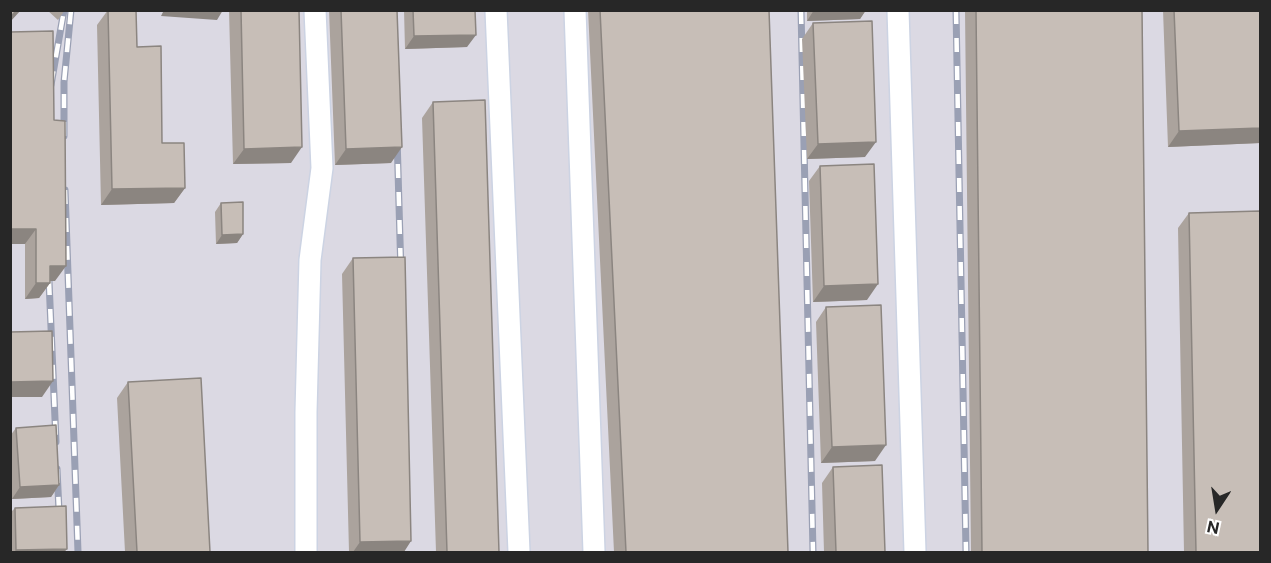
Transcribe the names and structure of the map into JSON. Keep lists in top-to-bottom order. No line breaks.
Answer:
{"north":"bottom"}
